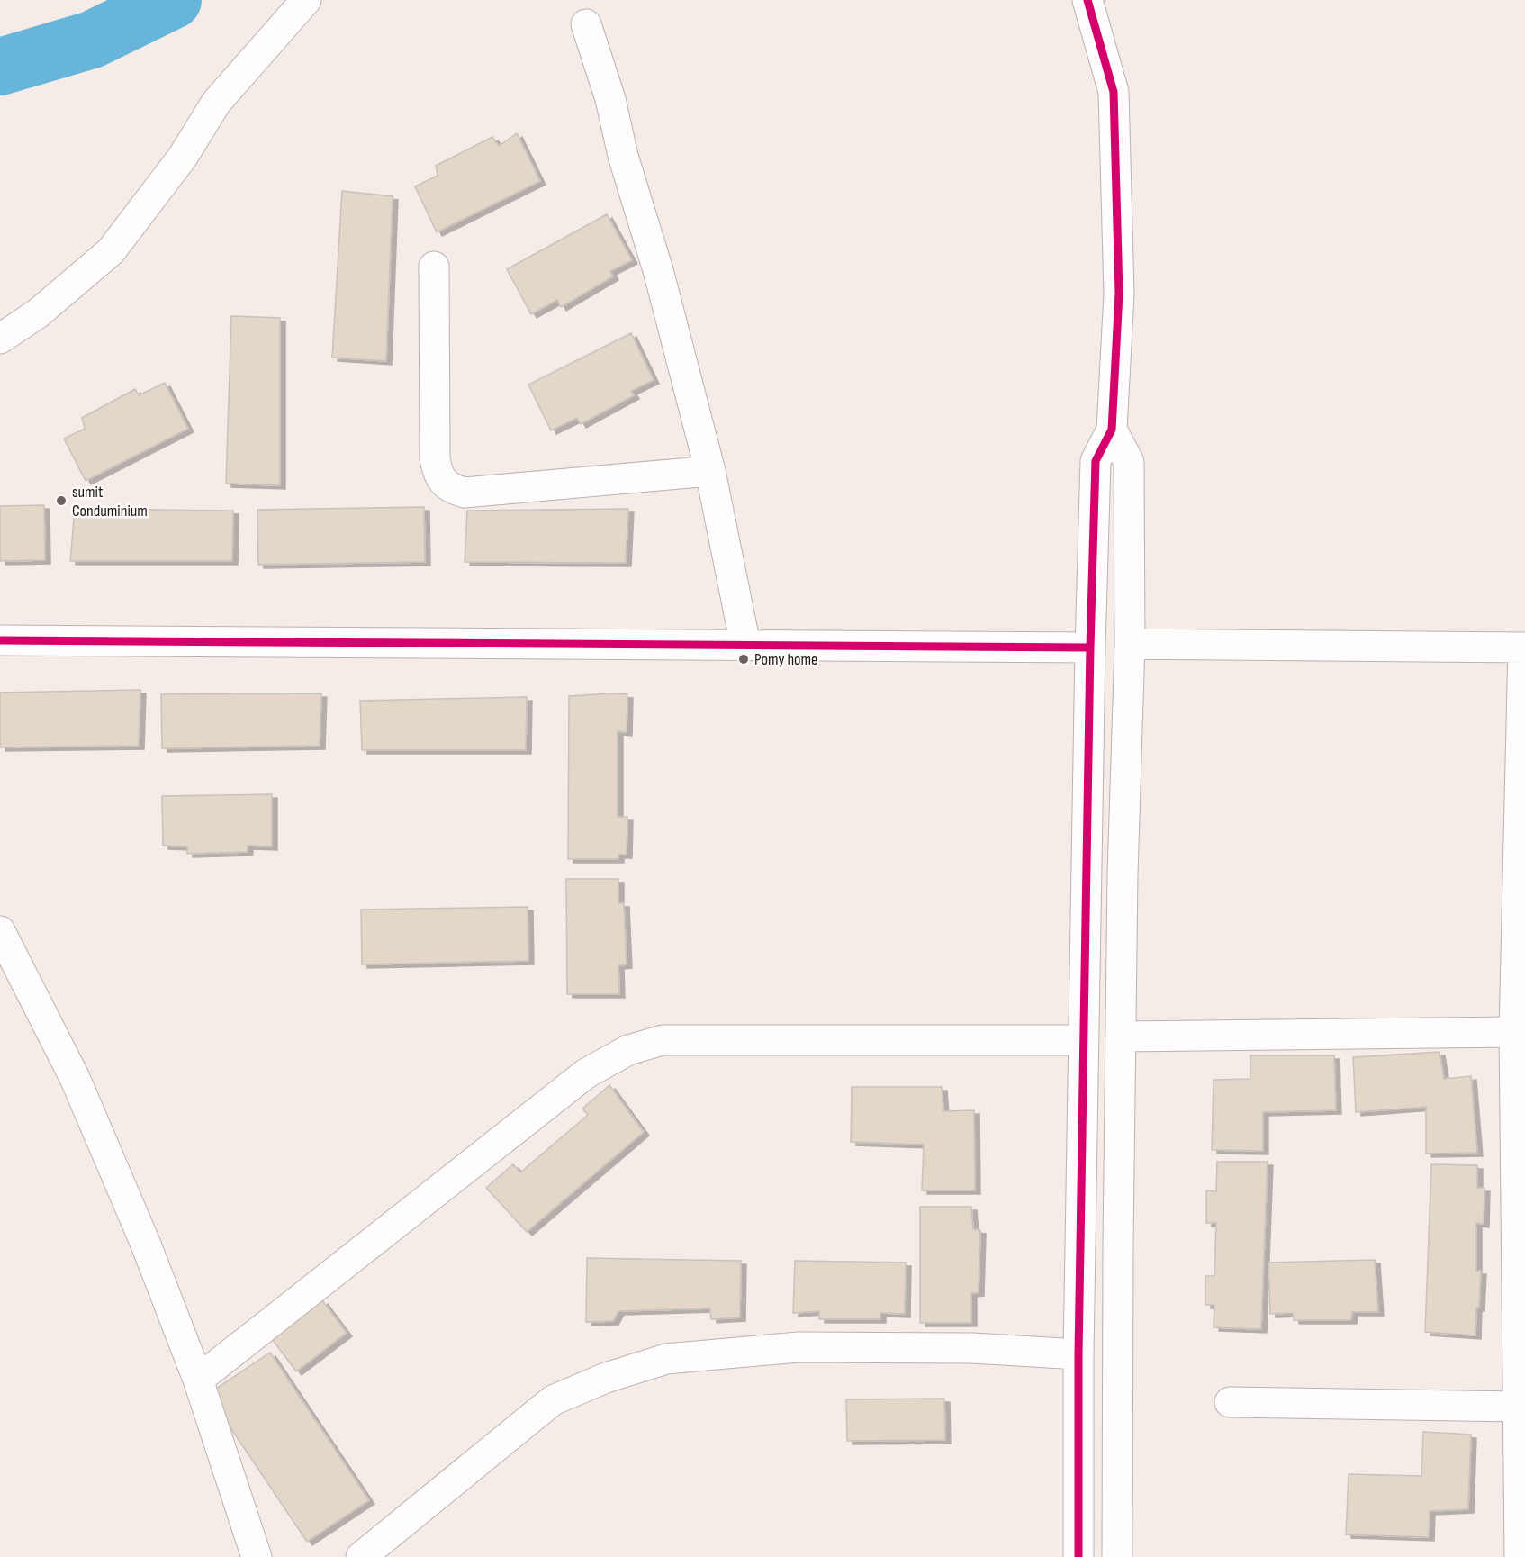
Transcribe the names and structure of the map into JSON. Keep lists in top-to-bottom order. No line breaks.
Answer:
{"places":["sumit Conduminium","Pomy home"]}
